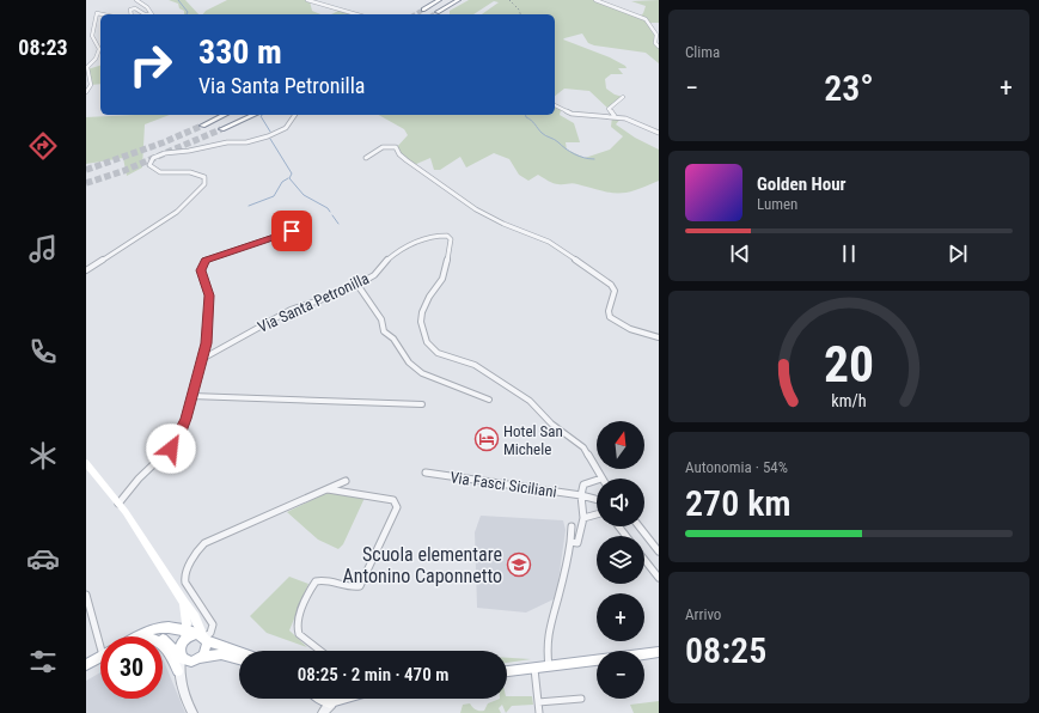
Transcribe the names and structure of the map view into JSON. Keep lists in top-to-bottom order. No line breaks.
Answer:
{"streets":{"street":["Via Santa Petronilla","Via Fasci Siciliani"]},"places":{"hotel":["Hotel San Michele"],"school or university":["Scuola elementare Antonino Caponnetto"]},"north":"top","page":{"tabs":"08:23","tile":["Clima",["Autonomia · 54%","270 km"],["Arrivo","08:25"]],"turn":["330 m","Via Santa Petronilla"],"heat":["−","23°","+"],"song":["Golden Hour","Lumen"],"map_buttons":["+","−"],"limit":"30","trip":"08:25 · 2 min · 470 m","gauge":["20","km/h"]}}
